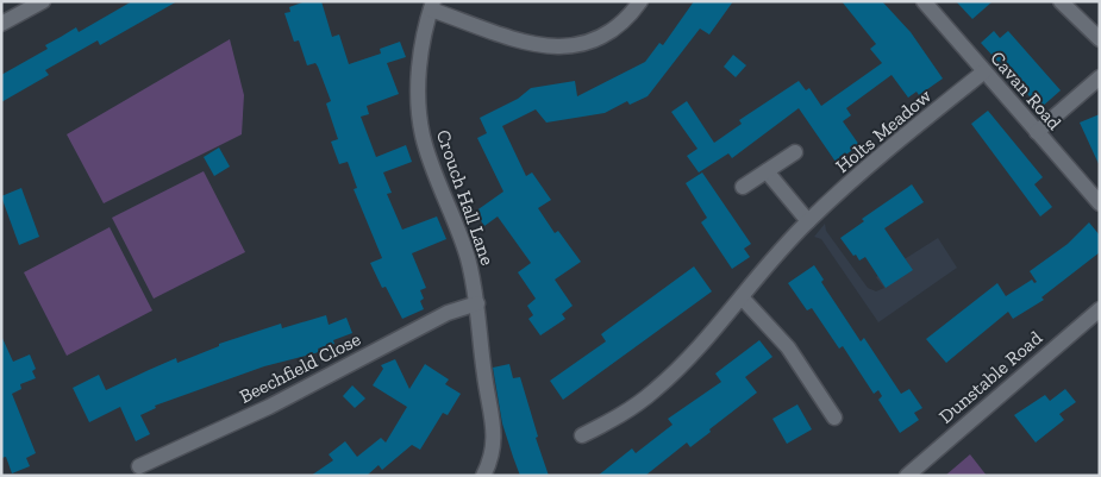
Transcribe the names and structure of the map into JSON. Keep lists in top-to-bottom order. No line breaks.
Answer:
{"streets":{"street":["Cavan Road","Holts Meadow","Crouch Hall Lane","Beechfield Close","Dunstable Road"]},"crossings":[["Cavan Road","Holts Meadow"],["Crouch Hall Lane","Beechfield Close"]]}
